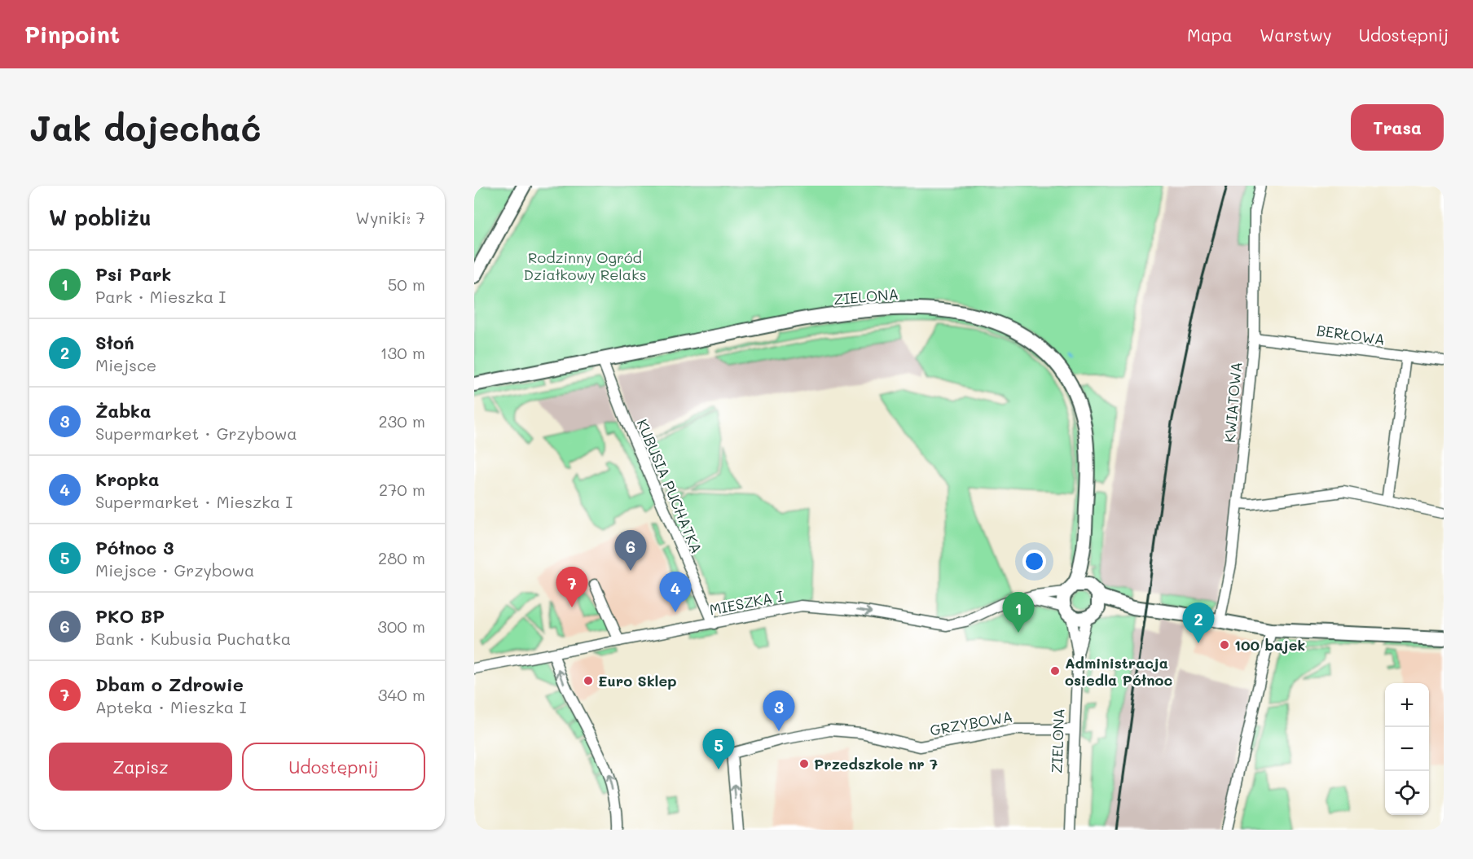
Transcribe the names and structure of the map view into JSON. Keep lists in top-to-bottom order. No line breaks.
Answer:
{"streets":{"main road":["ZIELONA"],"street":["BERŁOWA","KWIATOWA","KUBUSIA PUCHATKA","MIESZKA I","GRZYBOWA"]},"crossings":[["ZIELONA","KUBUSIA PUCHATKA"],["ZIELONA","MIESZKA I"],["ZIELONA","GRZYBOWA"],["BERŁOWA","KWIATOWA"],["KUBUSIA PUCHATKA","MIESZKA I"]],"one_way":["MIESZKA I","GRZYBOWA"],"parks":["Rodzinny Ogród Działkowy Relaks"],"places":["100 bajek","Administracja osiedla Północ","Euro Sklep","Przedszkole nr 7"],"page":{"header":"Pinpoint","nav":["Mapa","Warstwy","Udostępnij"],"buttons":["Trasa",["Zapisz","Udostępnij"]],"title":"Jak dojechać","heading":["W pobliżu","Wyniki: 7"],"list":[{"mark":"1","name":"Psi Park","note":"Park · Mieszka I","value":"50 m"},{"mark":"2","name":"Słoń","note":"Miejsce","value":"130 m"},{"mark":"3","name":"Żabka","note":"Supermarket · Grzybowa","value":"230 m"},{"mark":"4","name":"Kropka","note":"Supermarket · Mieszka I","value":"270 m"},{"mark":"5","name":"Północ 3","note":"Miejsce · Grzybowa","value":"280 m"},{"mark":"6","name":"PKO BP","note":"Bank · Kubusia Puchatka","value":"300 m"},{"mark":"7","name":"Dbam o Zdrowie","note":"Apteka · Mieszka I","value":"340 m"}],"pins":["6","7","4","1","2","3","5"],"map_buttons":["+","−"]}}
